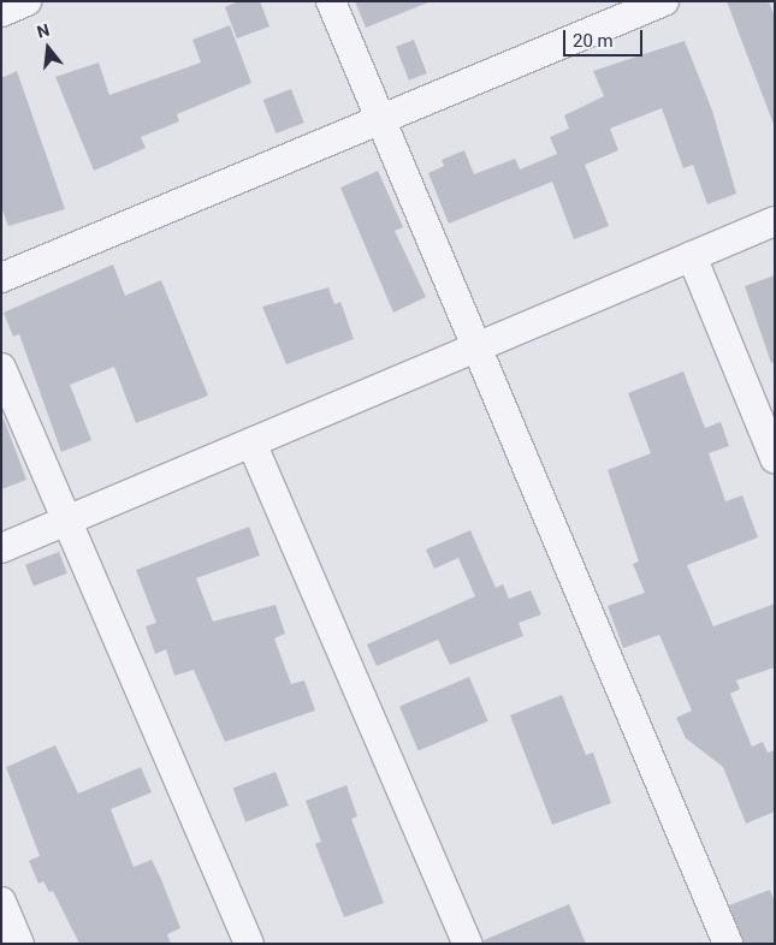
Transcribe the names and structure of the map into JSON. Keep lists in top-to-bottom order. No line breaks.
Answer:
{"scale_bar":"20 m","north":"top"}
